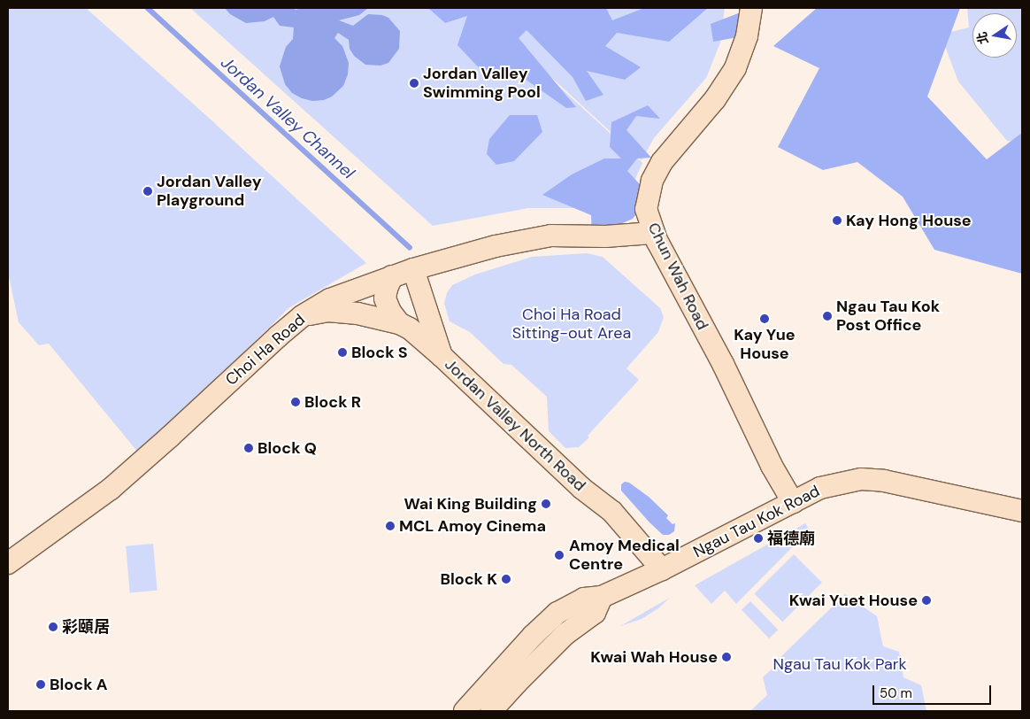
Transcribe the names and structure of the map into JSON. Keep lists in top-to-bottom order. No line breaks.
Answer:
{"streets":{"street":["Chun Wah Road","Choi Ha Road","Jordan Valley North Road","Ngau Tau Kok Road"]},"crossings":[["Chun Wah Road","Choi Ha Road"],["Chun Wah Road","Ngau Tau Kok Road"],["Choi Ha Road","Jordan Valley North Road"],["Jordan Valley North Road","Ngau Tau Kok Road"]],"water":["Jordan Valley Channel"],"parks":["Choi Ha Road Sitting-out Area","Ngau Tau Kok Park"],"places":["Jordan Valley Swimming Pool","Jordan Valley Playground","Kay Hong House","Ngau Tau Kok Post Office","Kay Yue House","Block S","Block R","Block Q","Wai King Building","MCL Amoy Cinema","福德廟","Amoy Medical Centre","Block K","Kwai Yuet House","彩頤居","Kwai Wah House","Block A"],"scale_bar":"50 m","north":"left"}
